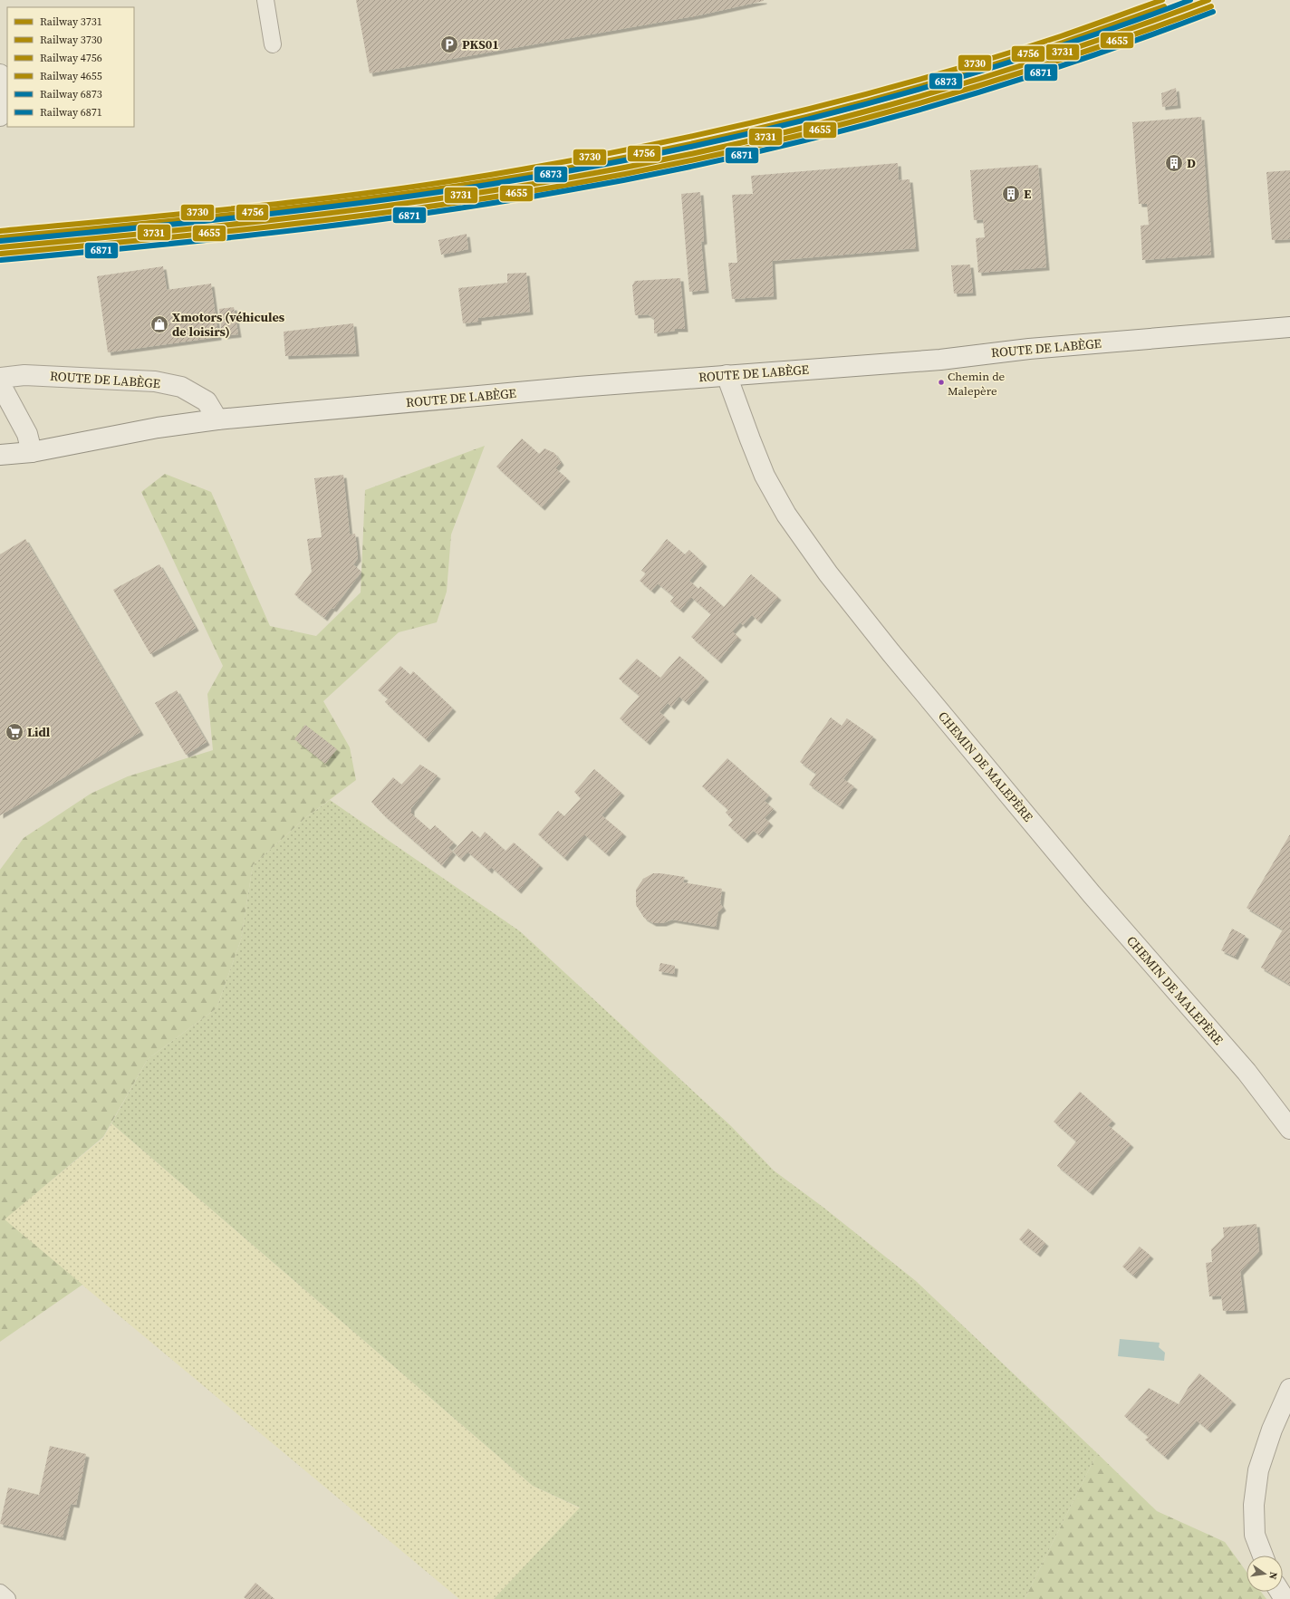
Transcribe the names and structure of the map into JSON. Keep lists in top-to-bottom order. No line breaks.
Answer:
{"streets":{"street":["ROUTE DE LABÈGE","CHEMIN DE MALEPÈRE"]},"crossings":[["ROUTE DE LABÈGE","CHEMIN DE MALEPÈRE"]],"places":{"parking":["PKS01"],"building":["D","E"],"shop":["Xmotors (véhicules de loisirs)"],"other":["Chemin de Malepère"],"supermarket":["Lidl"]},"lines":["rail line 3731","rail line 3730","rail line 6873","rail line 4756","rail line 4655","rail line 6871"],"legend":["Railway 3731","Railway 3730","Railway 4756","Railway 4655","Railway 6873","Railway 6871"],"north":"right"}
